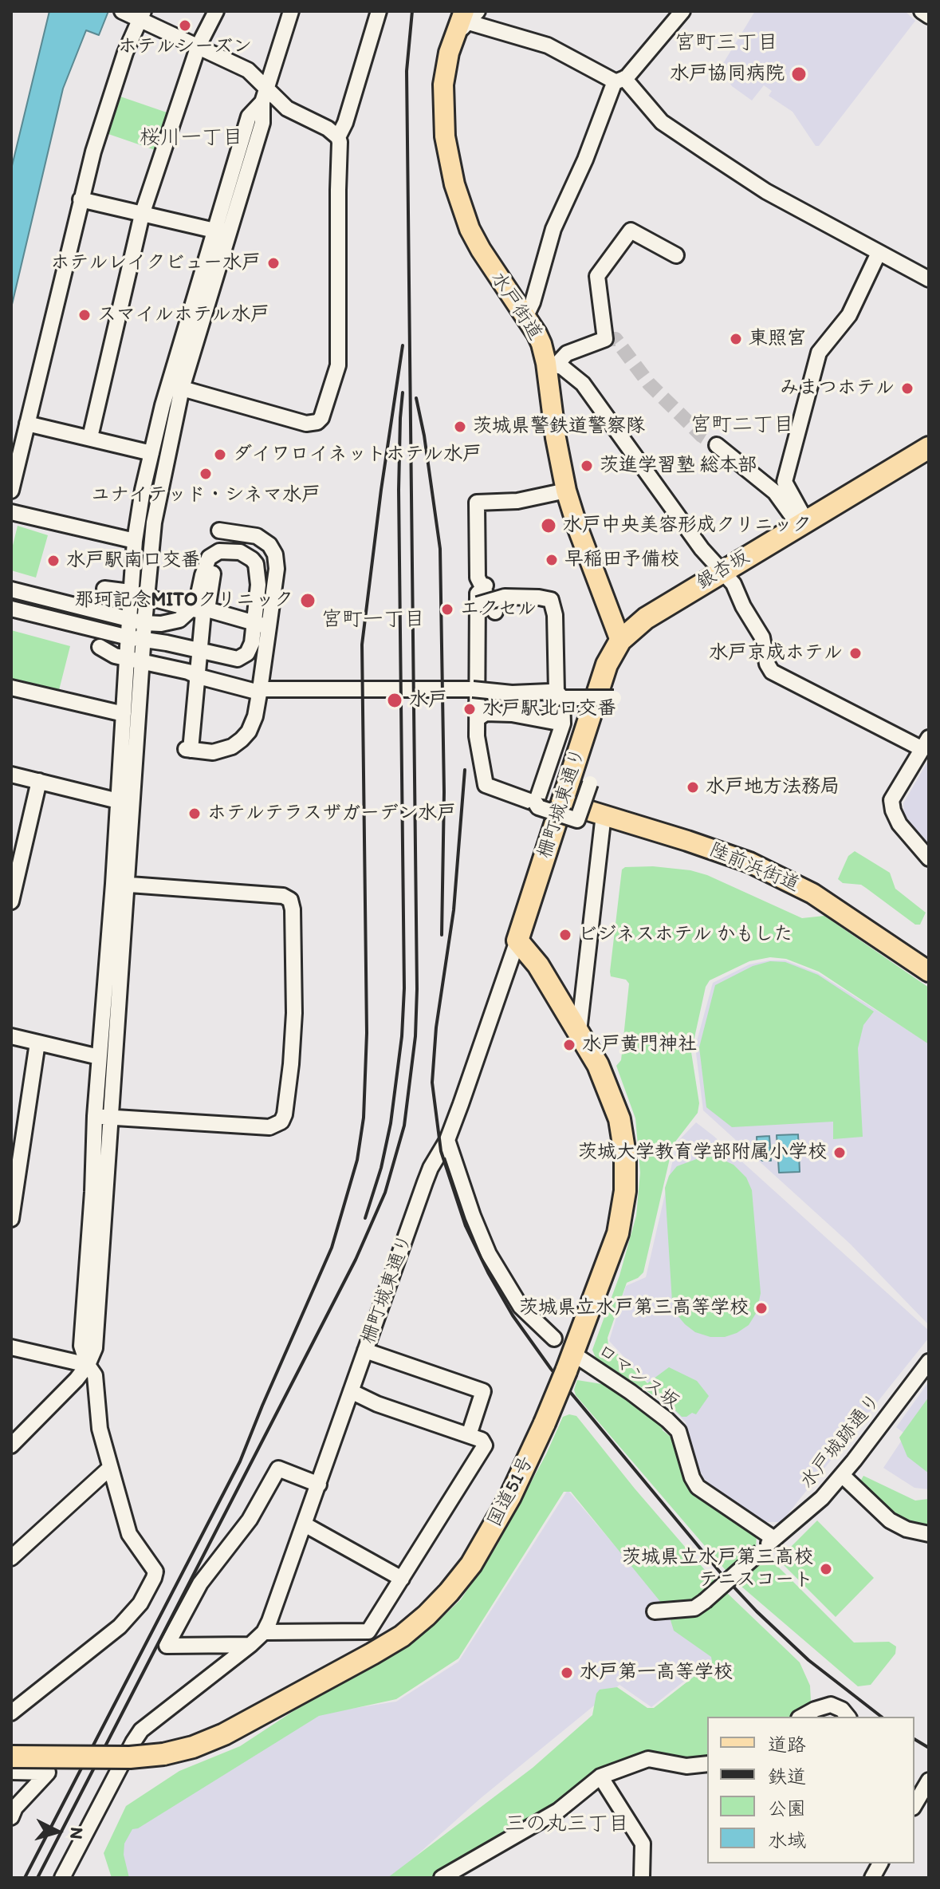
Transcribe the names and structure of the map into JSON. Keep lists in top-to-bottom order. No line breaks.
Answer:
{"streets":{"highway":["銀杏坂","柵町城東通り","国道51号"],"main road":["水戸街道","陸前浜街道"],"street":["ロマンス坂","水戸城跡通り"]},"crossings":[["水戸街道","銀杏坂"],["水戸街道","柵町城東通り"],["銀杏坂","柵町城東通り"],["柵町城東通り","陸前浜街道"],["柵町城東通り","国道51号"],["ロマンス坂","水戸城跡通り"],["ロマンス坂","国道51号"]],"districts":["宮町三丁目","桜川一丁目","宮町二丁目","宮町一丁目","三の丸三丁目"],"places":["ホテルシーズン","水戸協同病院","ホテルレイクビュー水戸","スマイルホテル水戸","東照宮","みまつホテル","茨城県警鉄道警察隊","ダイワロイネットホテル水戸","茨進学習塾 総本部","ユナイテッド・シネマ水戸","水戸中央美容形成クリニック","早稲田予備校","水戸駅南口交番","那珂記念MITOクリニック","エクセル","水戸京成ホテル","水戸","水戸駅北口交番","水戸地方法務局","ホテルテラスザガーデン水戸","ビジネスホテル かもした","水戸黄門神社","茨城大学教育学部附属小学校","茨城県立水戸第三高等学校","茨城県立水戸第三高校 テニスコート","水戸第一高等学校"],"legend":["道路","鉄道","公園","水域"],"north":"right"}
